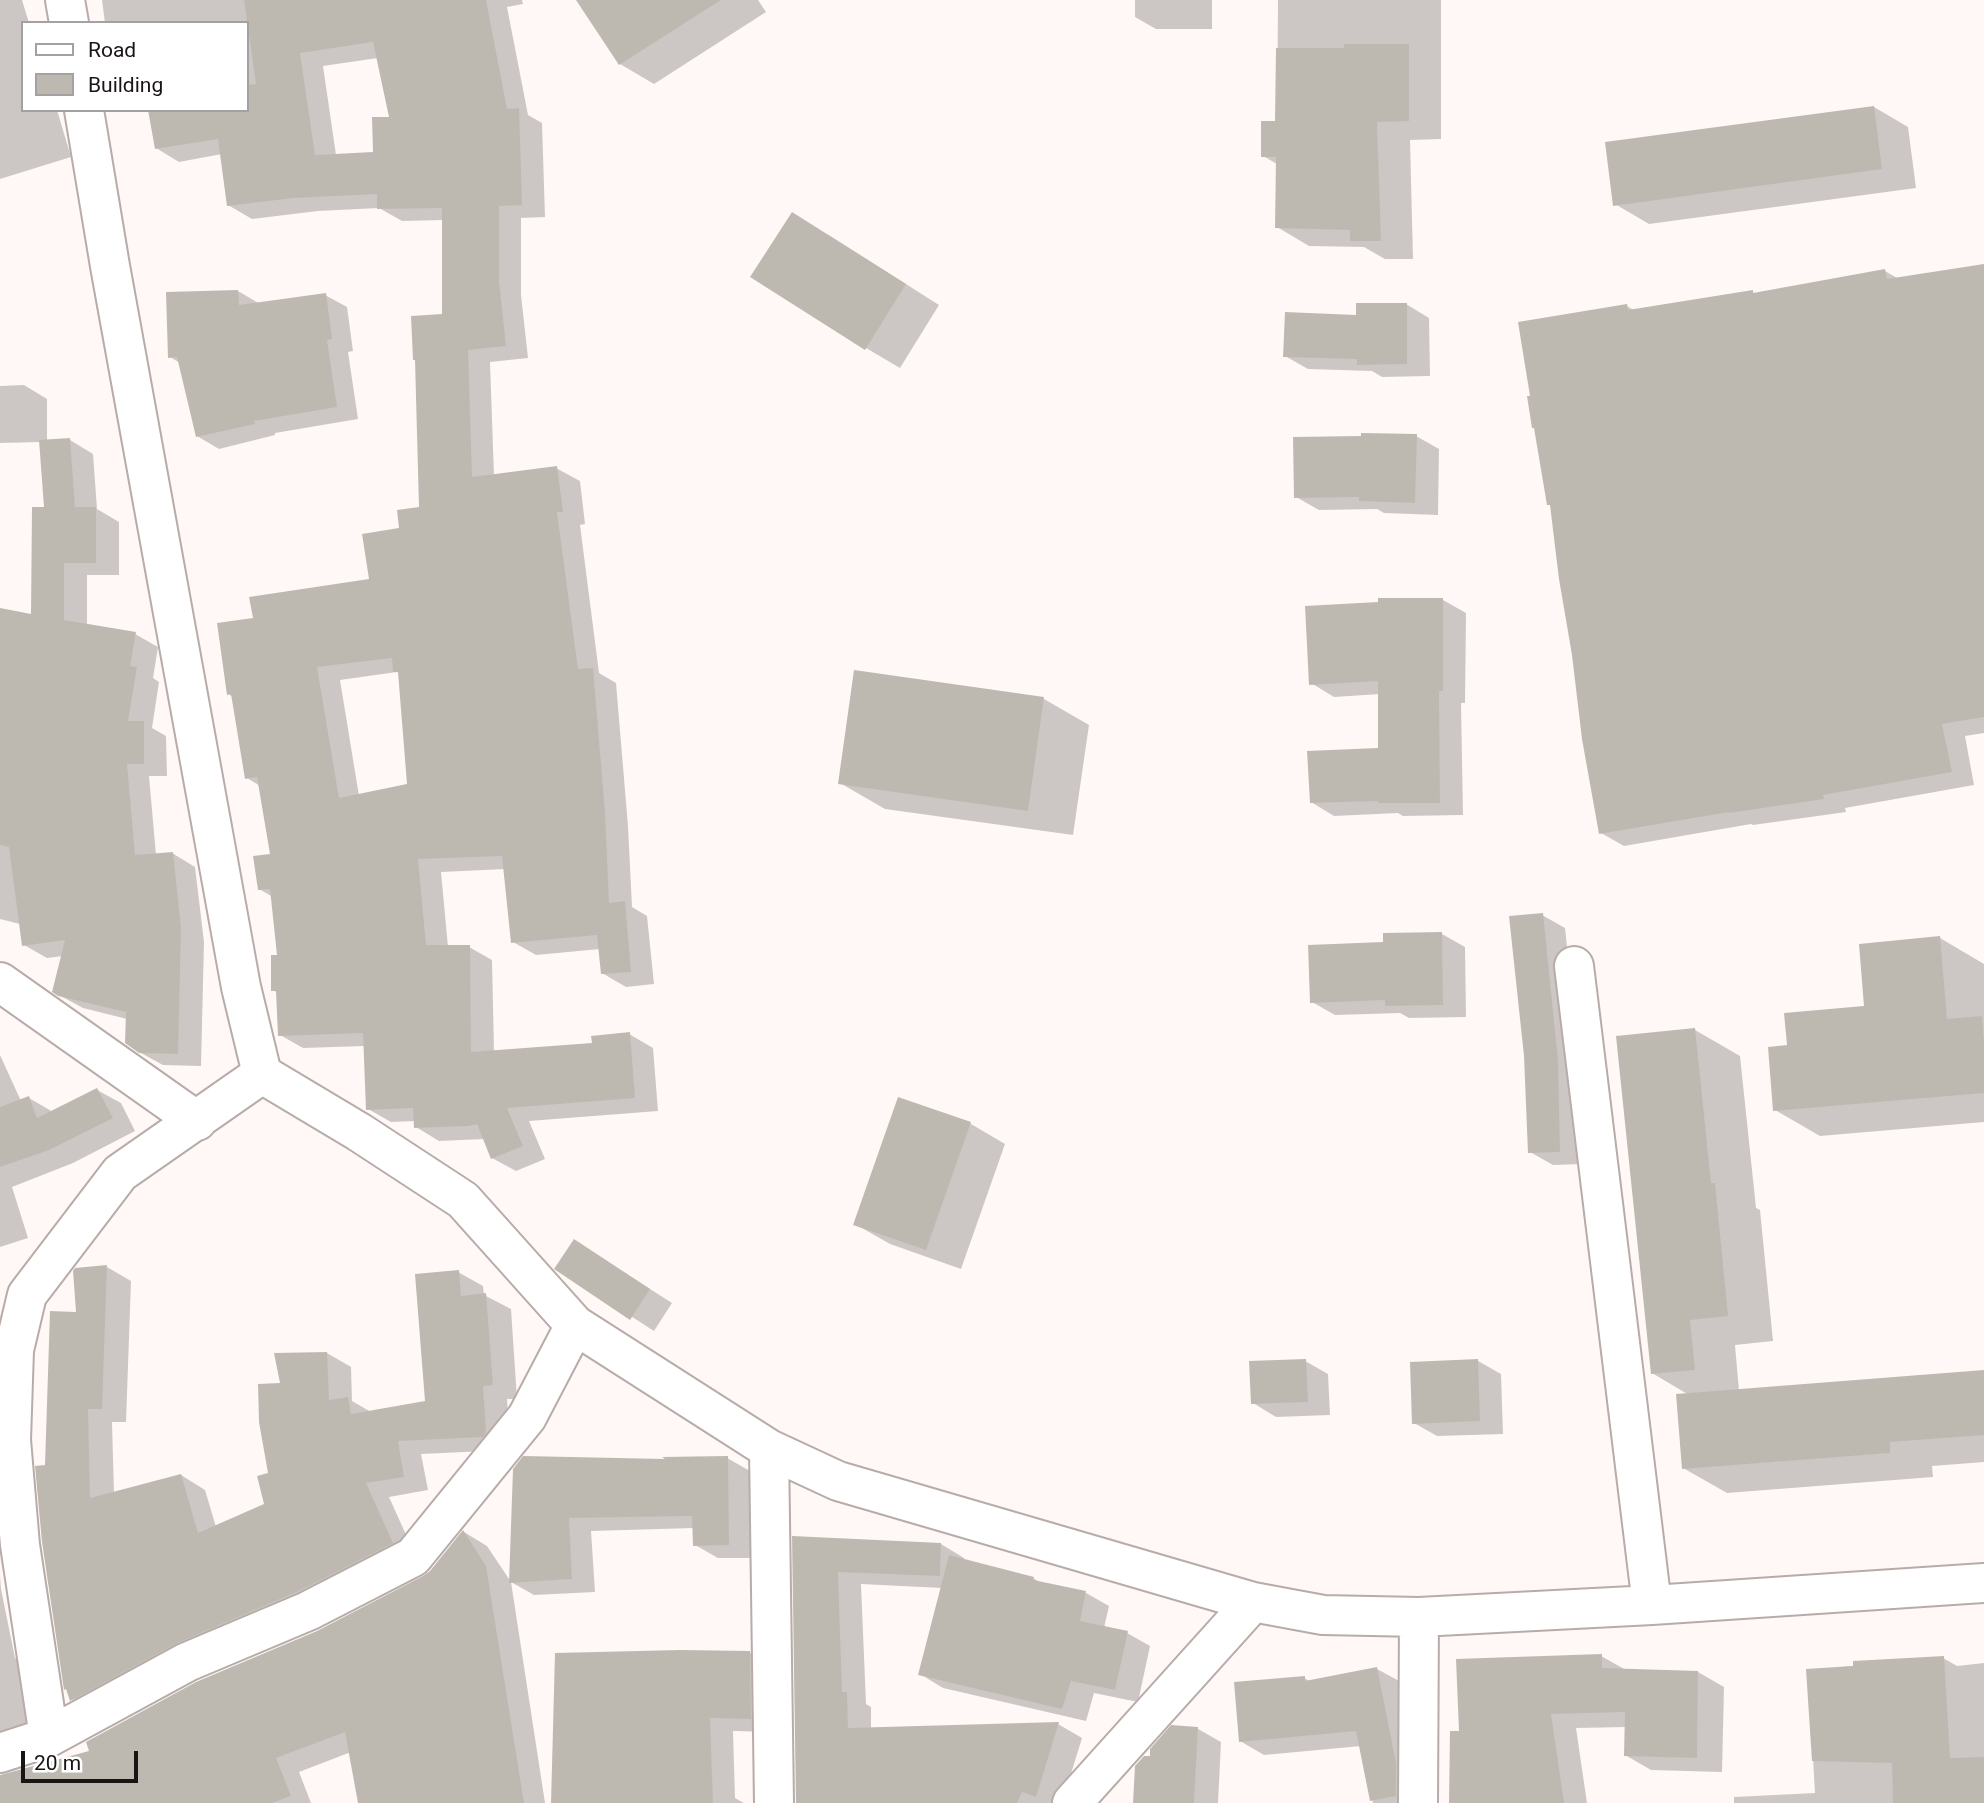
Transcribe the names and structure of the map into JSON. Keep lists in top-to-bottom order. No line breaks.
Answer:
{"legend":["Road","Building"],"scale_bar":"20 m"}
